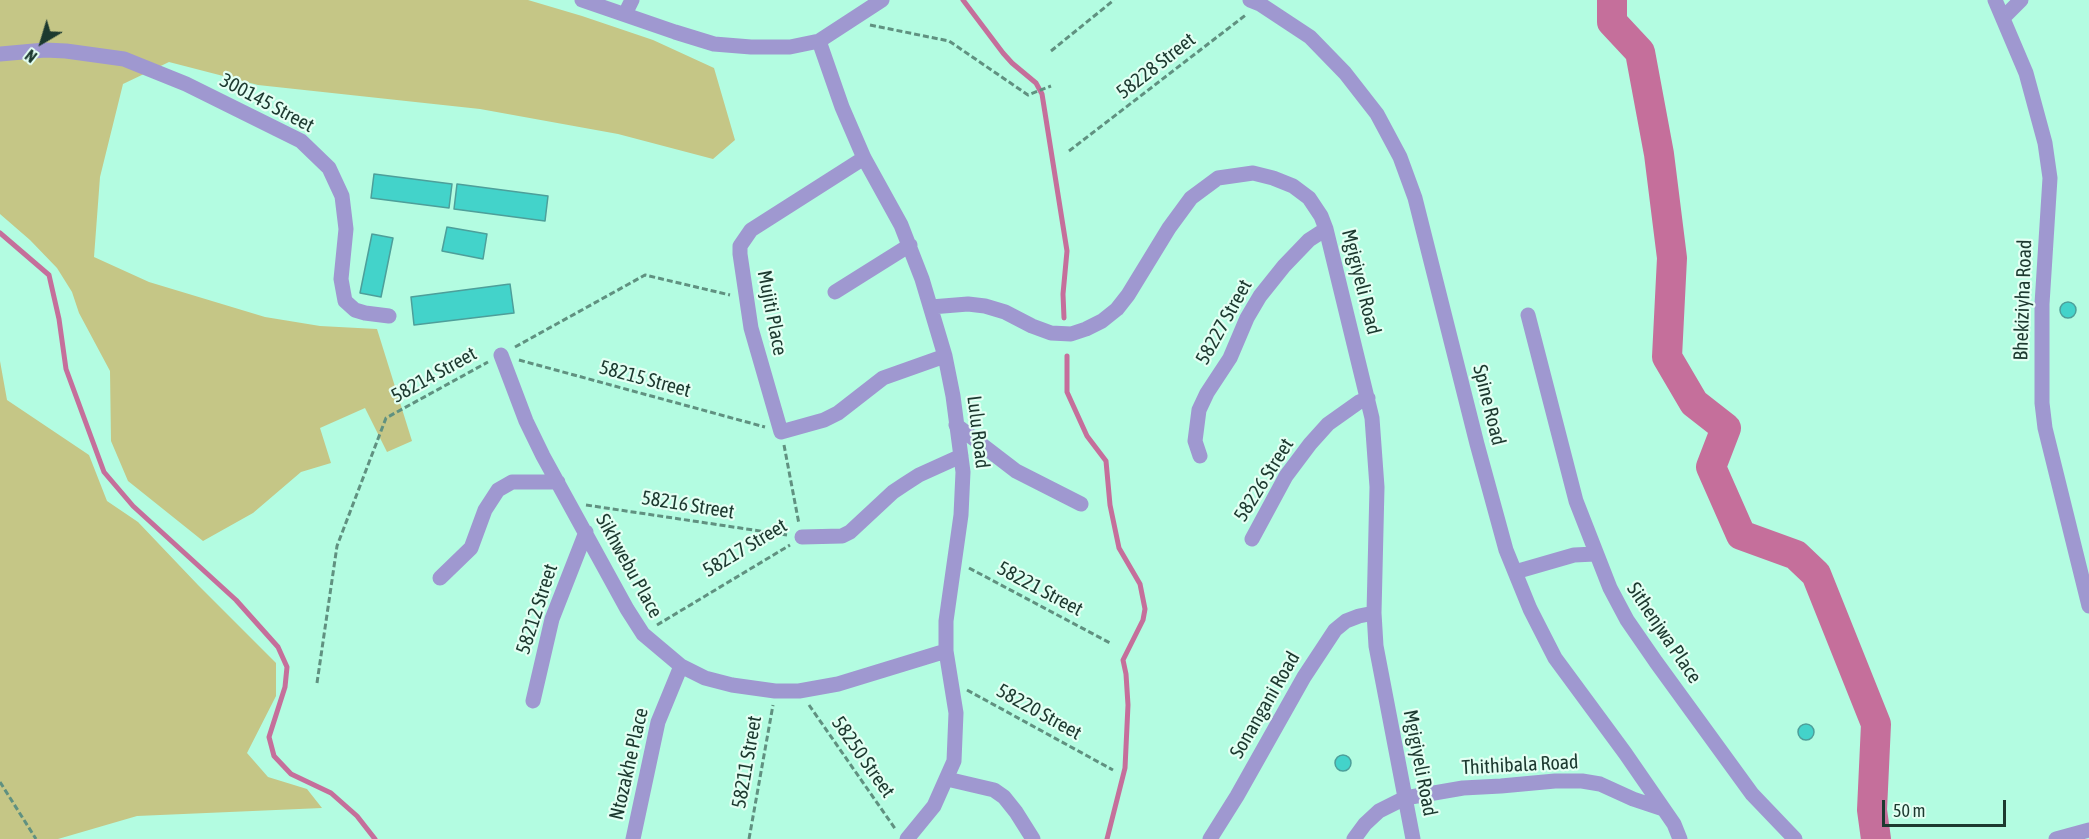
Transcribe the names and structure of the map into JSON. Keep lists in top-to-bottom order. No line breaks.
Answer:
{"streets":{"street":["300145 Street","Mgigiyeli Road","Bhekiziyha Road","Mujiti Place","58227 Street","Spine Road","Lulu Road","58226 Street","58217 Street","Sikhwebu Place","58212 Street","Sithenjwa Place","Sonangani Road","Ntozakhe Place","Thithibala Road"],"path":["58228 Street","58214 Street","58215 Street","58216 Street","58221 Street","58220 Street","58250 Street","58211 Street"]},"crossings":[["58228 Street","Spine Road"],["Mgigiyeli Road","58227 Street"],["Mgigiyeli Road","Lulu Road"],["Mgigiyeli Road","58226 Street"],["Mgigiyeli Road","Sonangani Road"],["Mgigiyeli Road","Thithibala Road"],["Mujiti Place","58214 Street"],["Mujiti Place","58215 Street"],["Mujiti Place","Lulu Road"],["58214 Street","58215 Street"],["58214 Street","Sikhwebu Place"],["58215 Street","Sikhwebu Place"],["Spine Road","Thithibala Road"],["Lulu Road","58217 Street"],["Lulu Road","Sikhwebu Place"],["Lulu Road","58221 Street"],["Lulu Road","58220 Street"],["Lulu Road","58250 Street"],["58216 Street","58217 Street"],["58216 Street","Sikhwebu Place"],["58217 Street","Sikhwebu Place"],["Sikhwebu Place","58212 Street"],["Sikhwebu Place","58250 Street"],["Sikhwebu Place","58211 Street"],["Sikhwebu Place","Ntozakhe Place"]],"scale_bar":"50 m","north":"bottom left"}
